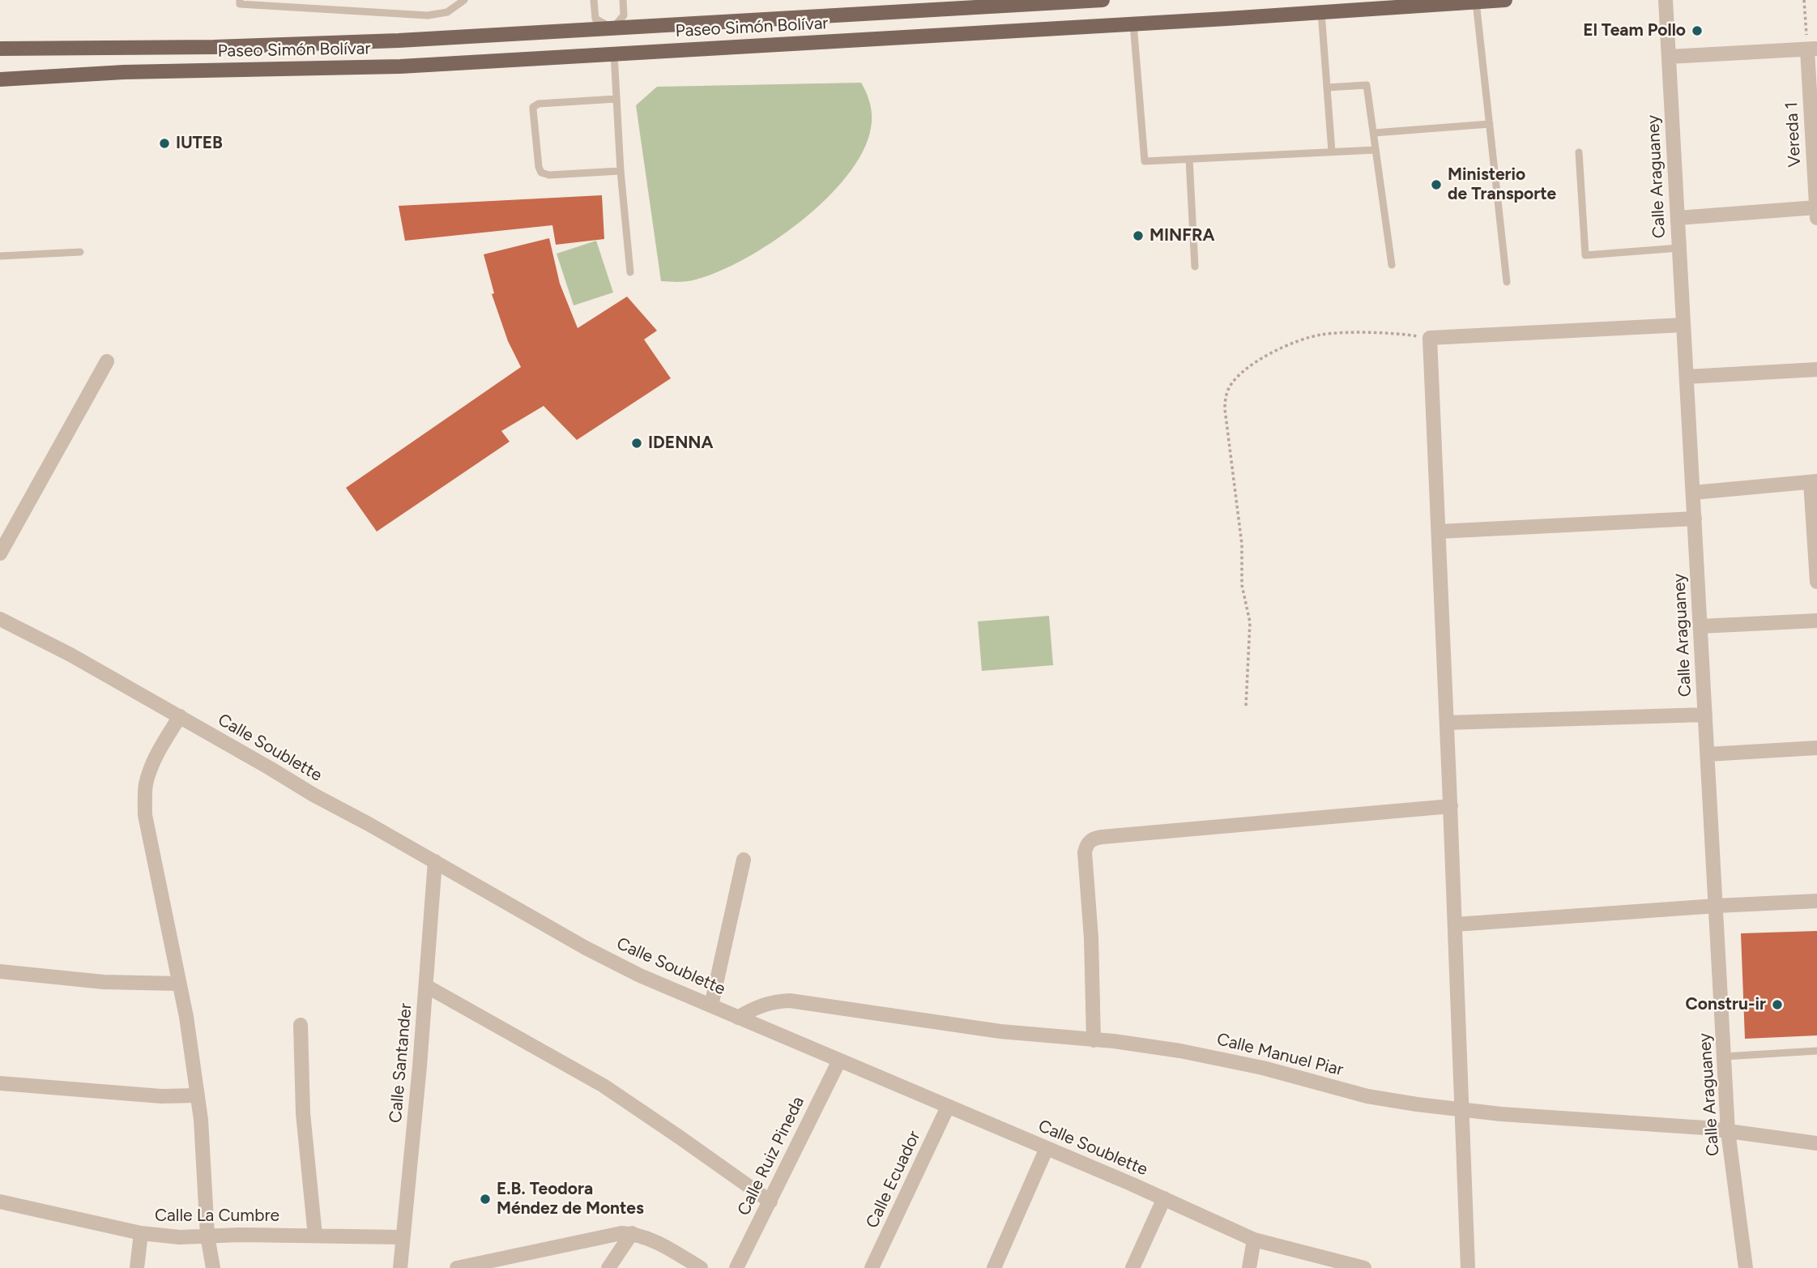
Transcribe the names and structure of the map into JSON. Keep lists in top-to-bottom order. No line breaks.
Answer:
{"streets":{"main road":["Paseo Simón Bolívar"],"street":["Vereda 1","Calle Araguaney","Calle Soublette","Calle Manuel Piar","Calle Santander","Calle Ruiz Pineda","Calle Ecuador","Calle La Cumbre"]},"crossings":[["Calle Araguaney","Calle Manuel Piar"],["Calle Soublette","Calle Manuel Piar"],["Calle Soublette","Calle Santander"],["Calle Soublette","Calle Ruiz Pineda"],["Calle Soublette","Calle Ecuador"],["Calle Santander","Calle La Cumbre"]],"places":["El Team Pollo","IUTEB","Ministerio de Transporte","MINFRA","IDENNA","Constru-ir","E.B. Teodora Méndez de Montes"]}
